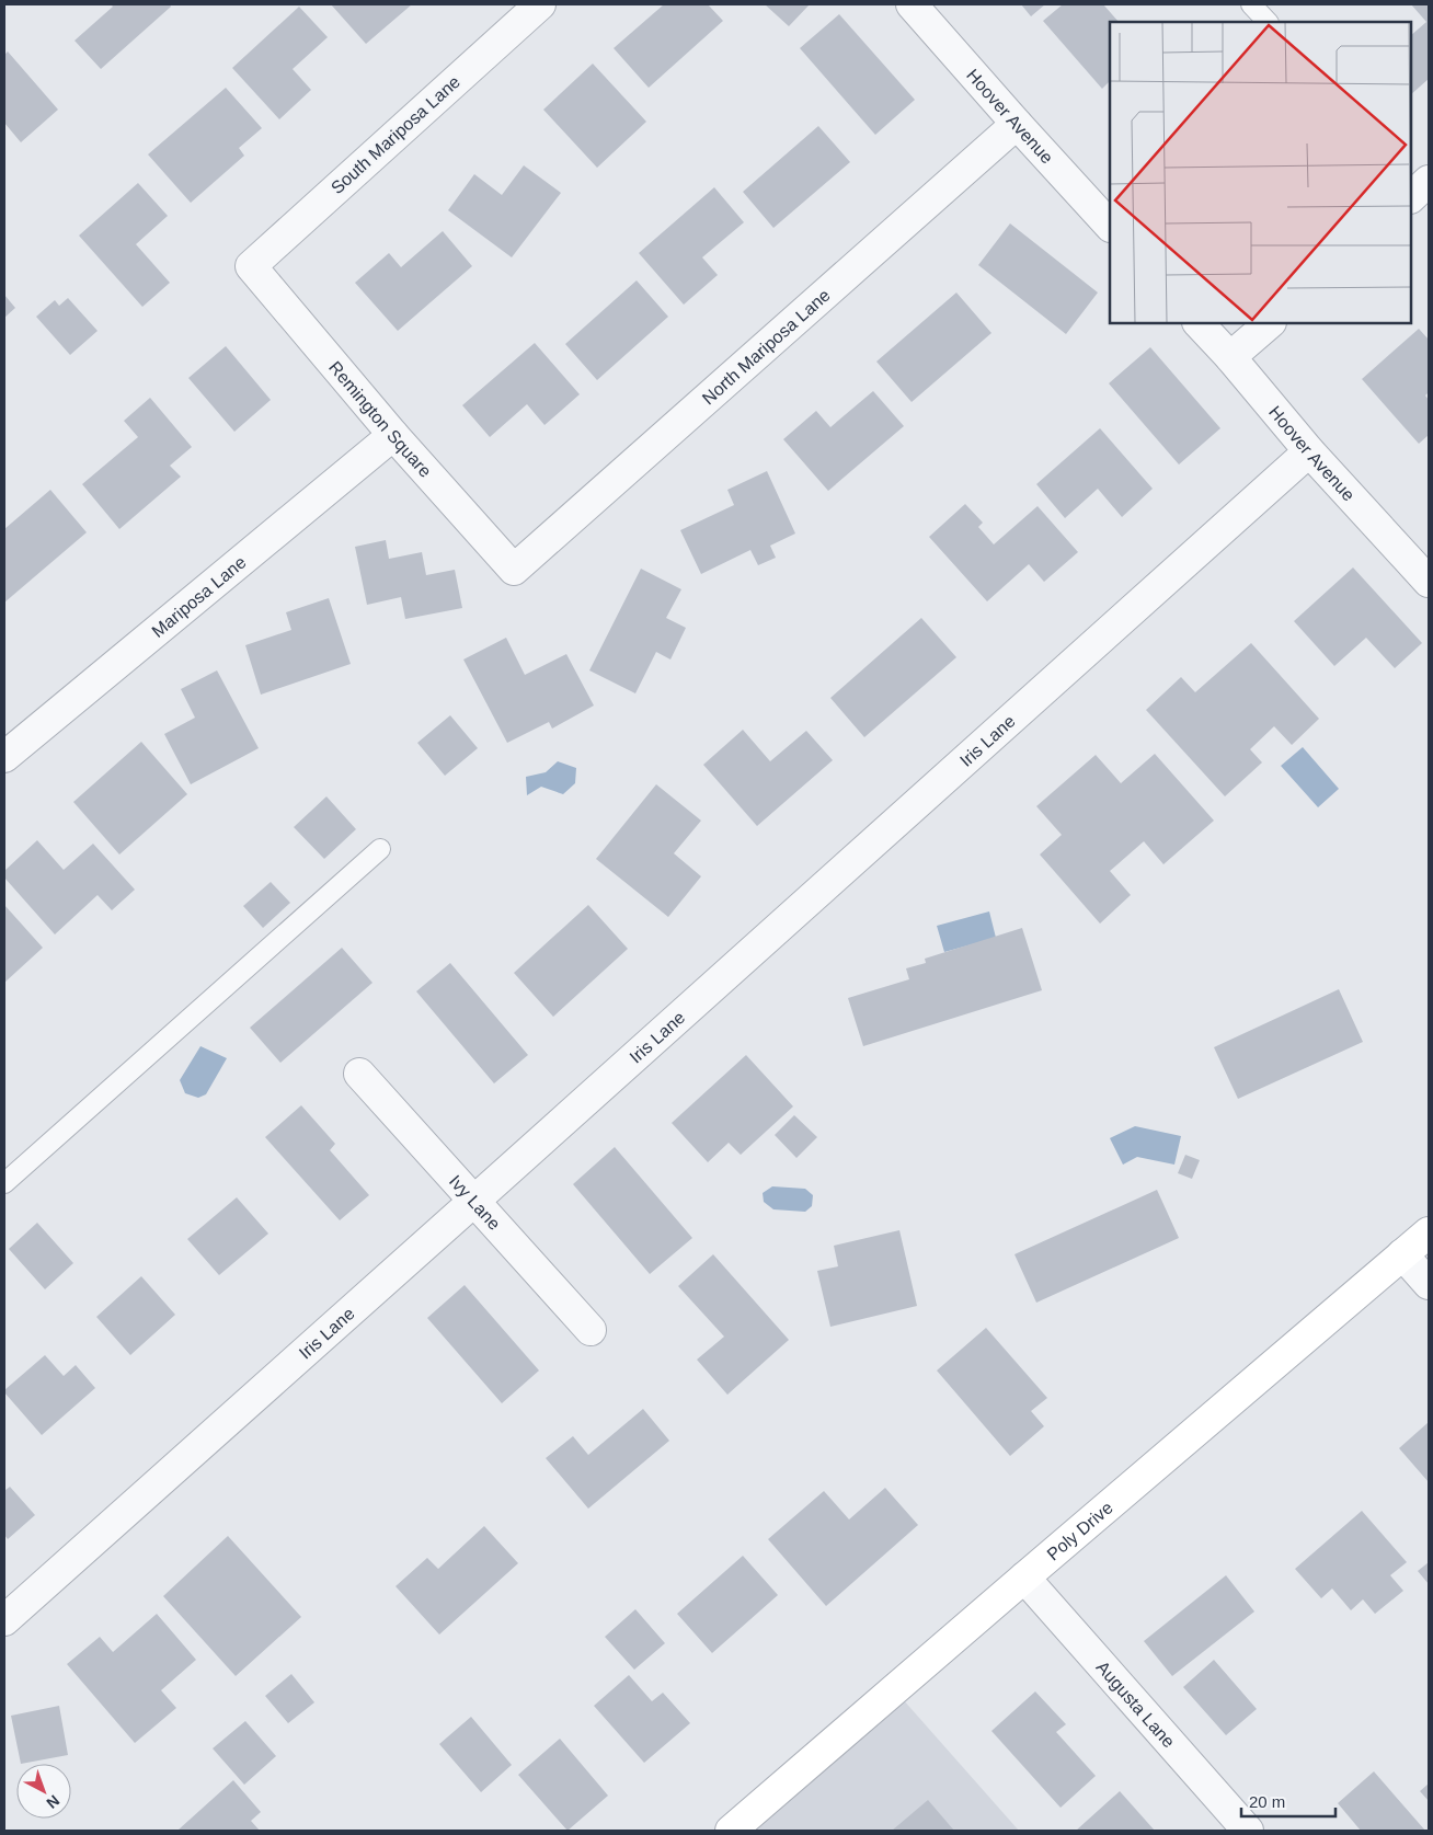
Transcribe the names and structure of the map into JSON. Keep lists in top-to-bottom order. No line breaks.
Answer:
{"streets":{"street":["Hoover Avenue","South Mariposa Lane","North Mariposa Lane","Remington Square","Mariposa Lane","Iris Lane","Ivy Lane","Poly Drive","Augusta Lane"]},"crossings":[["Hoover Avenue","North Mariposa Lane"],["Hoover Avenue","Iris Lane"],["South Mariposa Lane","Remington Square"],["North Mariposa Lane","Remington Square"],["Remington Square","Mariposa Lane"],["Iris Lane","Ivy Lane"],["Poly Drive","Augusta Lane"]],"scale_bar":"20 m","north":"bottom right"}
